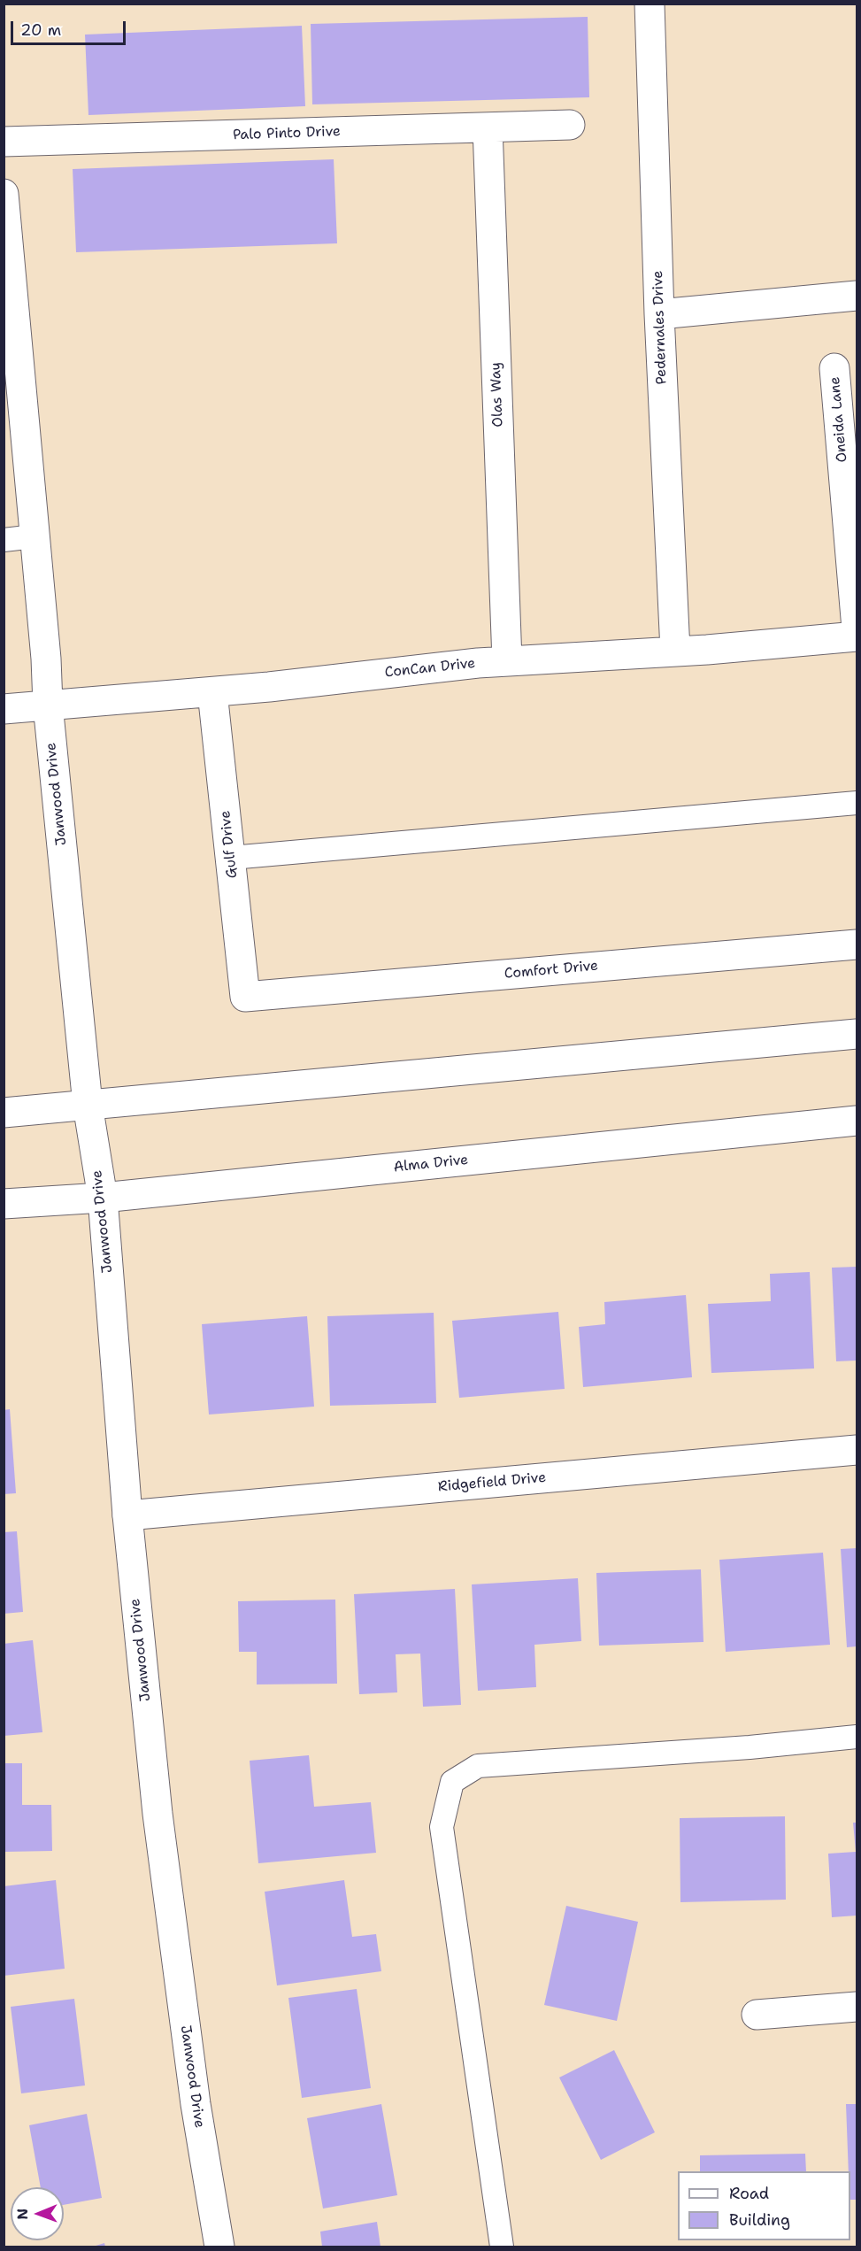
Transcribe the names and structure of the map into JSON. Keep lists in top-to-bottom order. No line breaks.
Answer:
{"streets":{"street":["Palo Pinto Drive","Pedernales Drive","Olas Way","Oneida Lane","ConCan Drive","Janwood Drive","Gulf Drive","Comfort Drive","Alma Drive","Ridgefield Drive"]},"crossings":[["Palo Pinto Drive","Olas Way"],["Pedernales Drive","ConCan Drive"],["Olas Way","ConCan Drive"],["ConCan Drive","Janwood Drive"],["ConCan Drive","Gulf Drive"],["Janwood Drive","Alma Drive"],["Janwood Drive","Ridgefield Drive"],["Gulf Drive","Comfort Drive"]],"legend":["Road","Building"],"scale_bar":"20 m","north":"left"}
